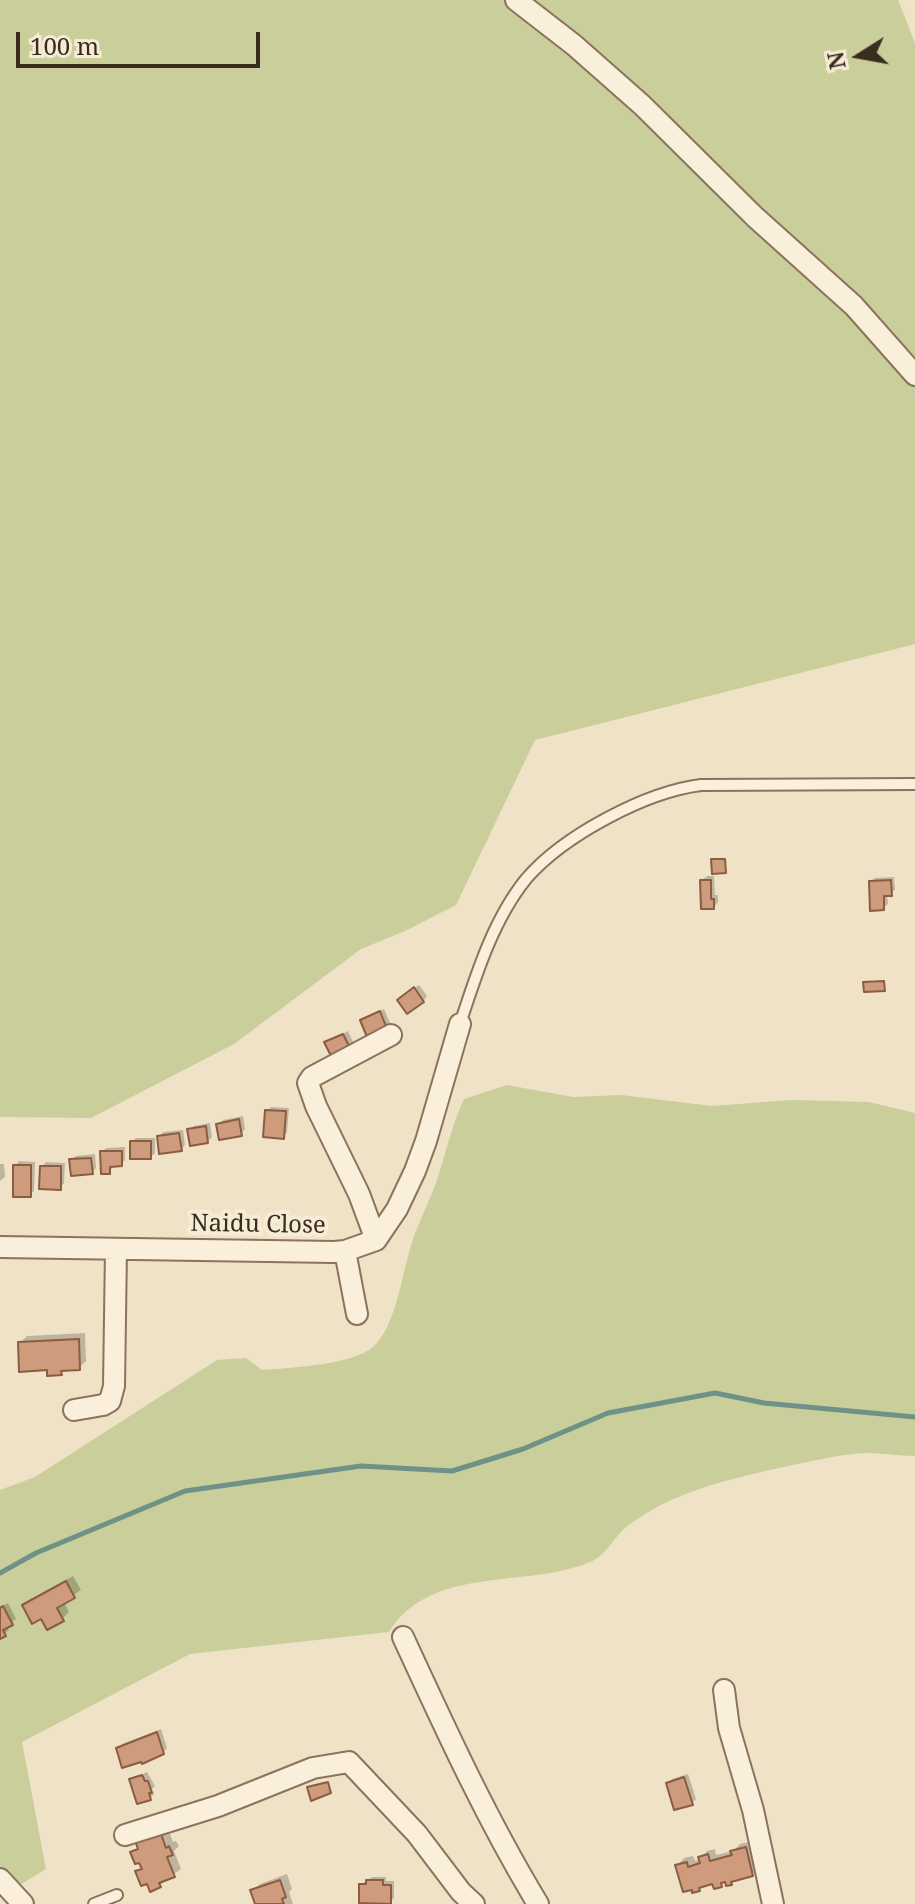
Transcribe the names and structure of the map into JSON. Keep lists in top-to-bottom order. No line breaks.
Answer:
{"streets":{"street":["Naidu Close"]},"scale_bar":"100 m","north":"left"}
